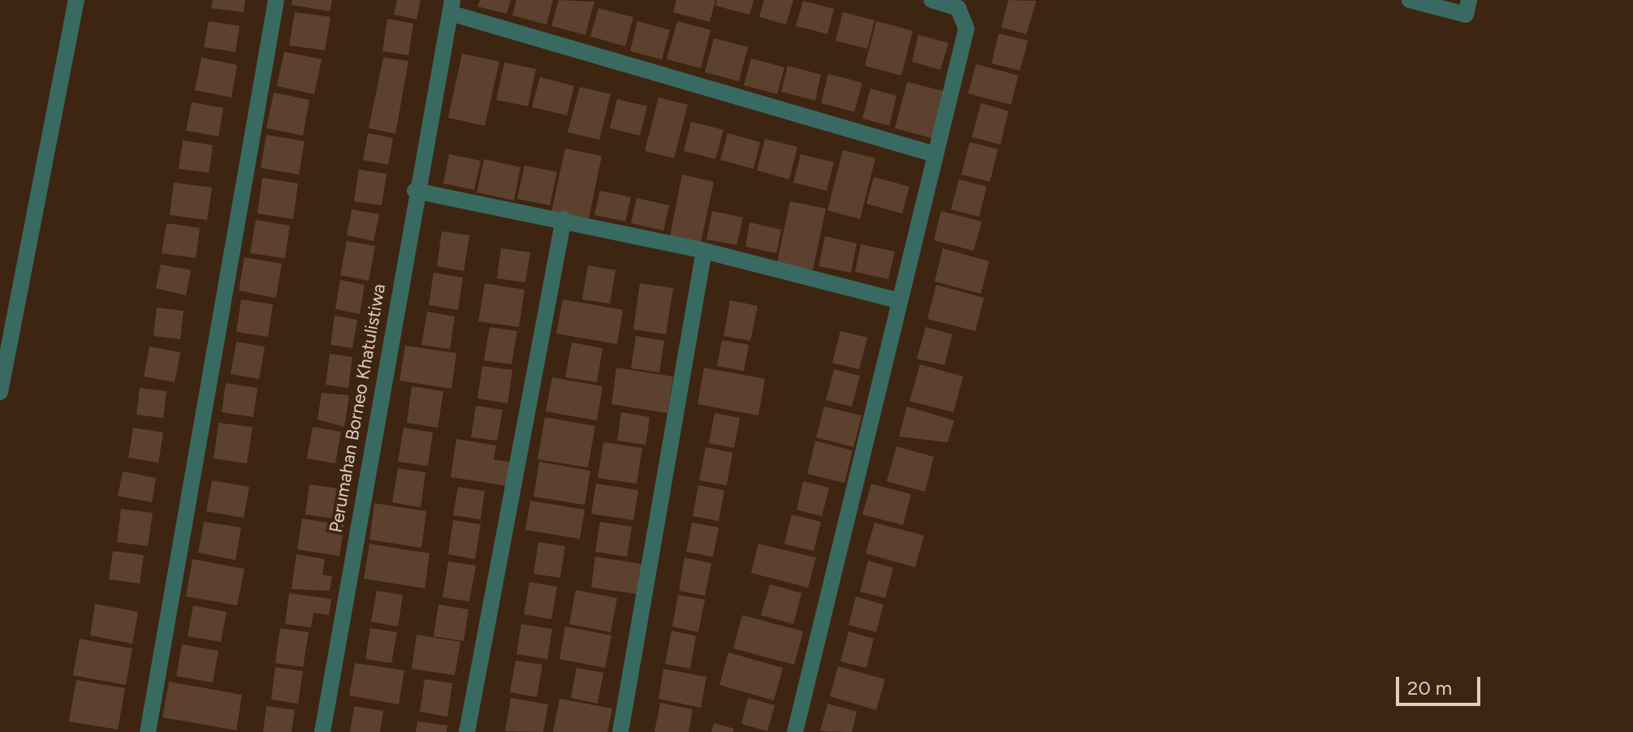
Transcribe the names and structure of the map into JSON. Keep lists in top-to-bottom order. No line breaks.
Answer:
{"streets":{"street":["Perumahan Borneo Khatulistiwa"]},"scale_bar":"20 m"}
